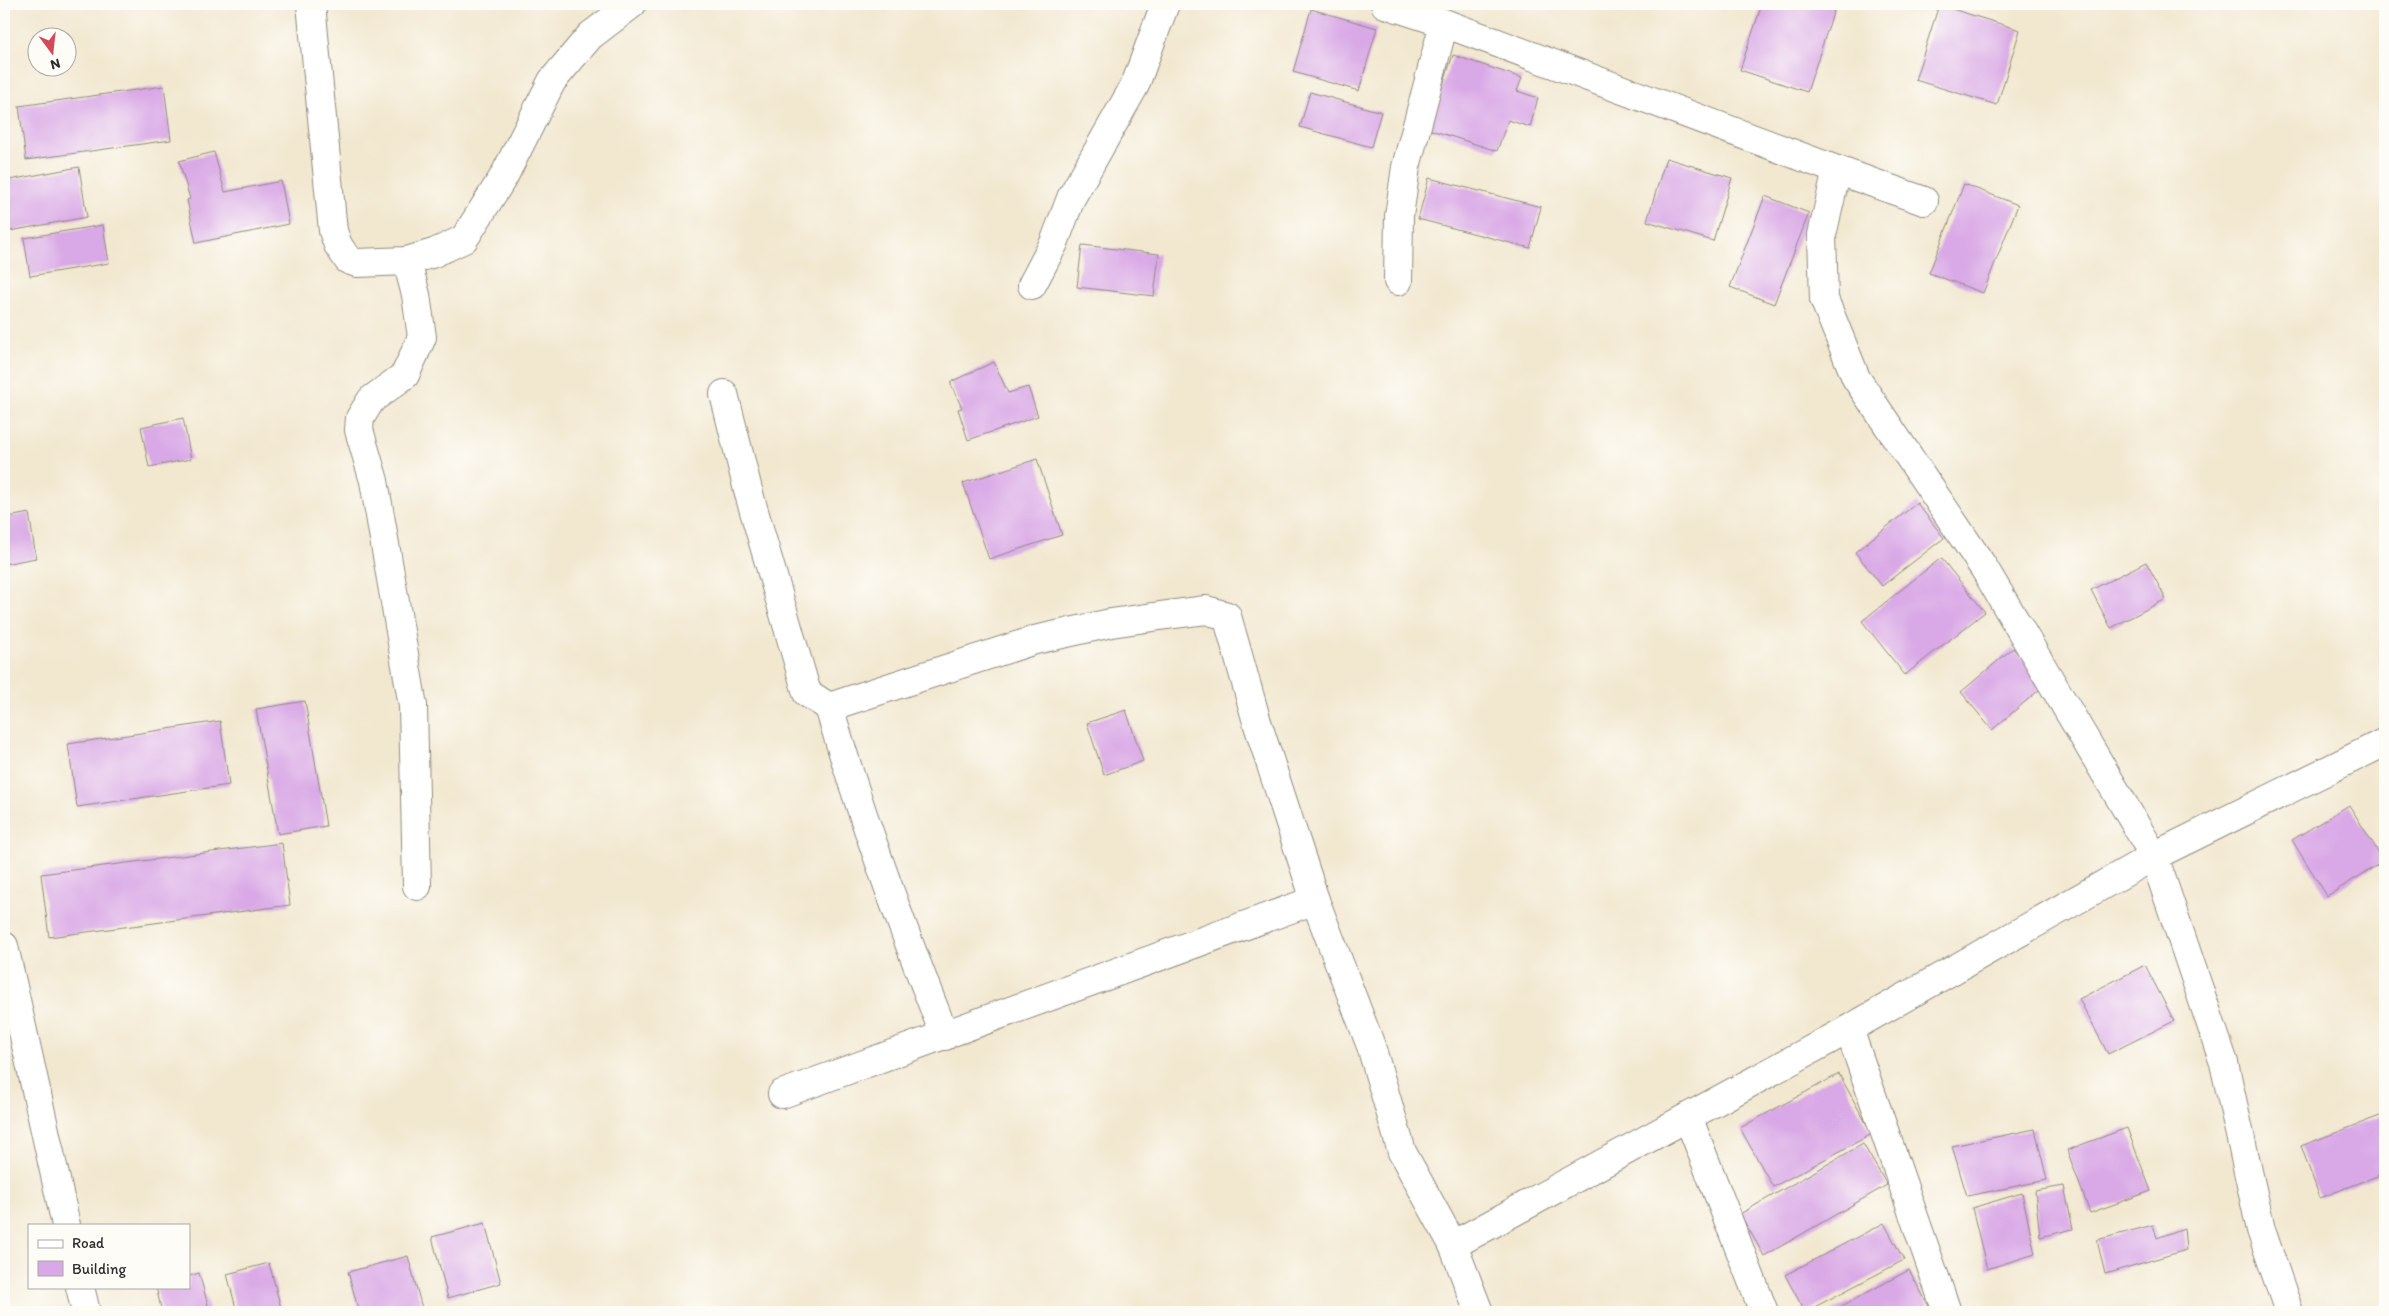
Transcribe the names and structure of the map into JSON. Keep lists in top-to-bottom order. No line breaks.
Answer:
{"legend":["Road","Building"],"north":"bottom"}
